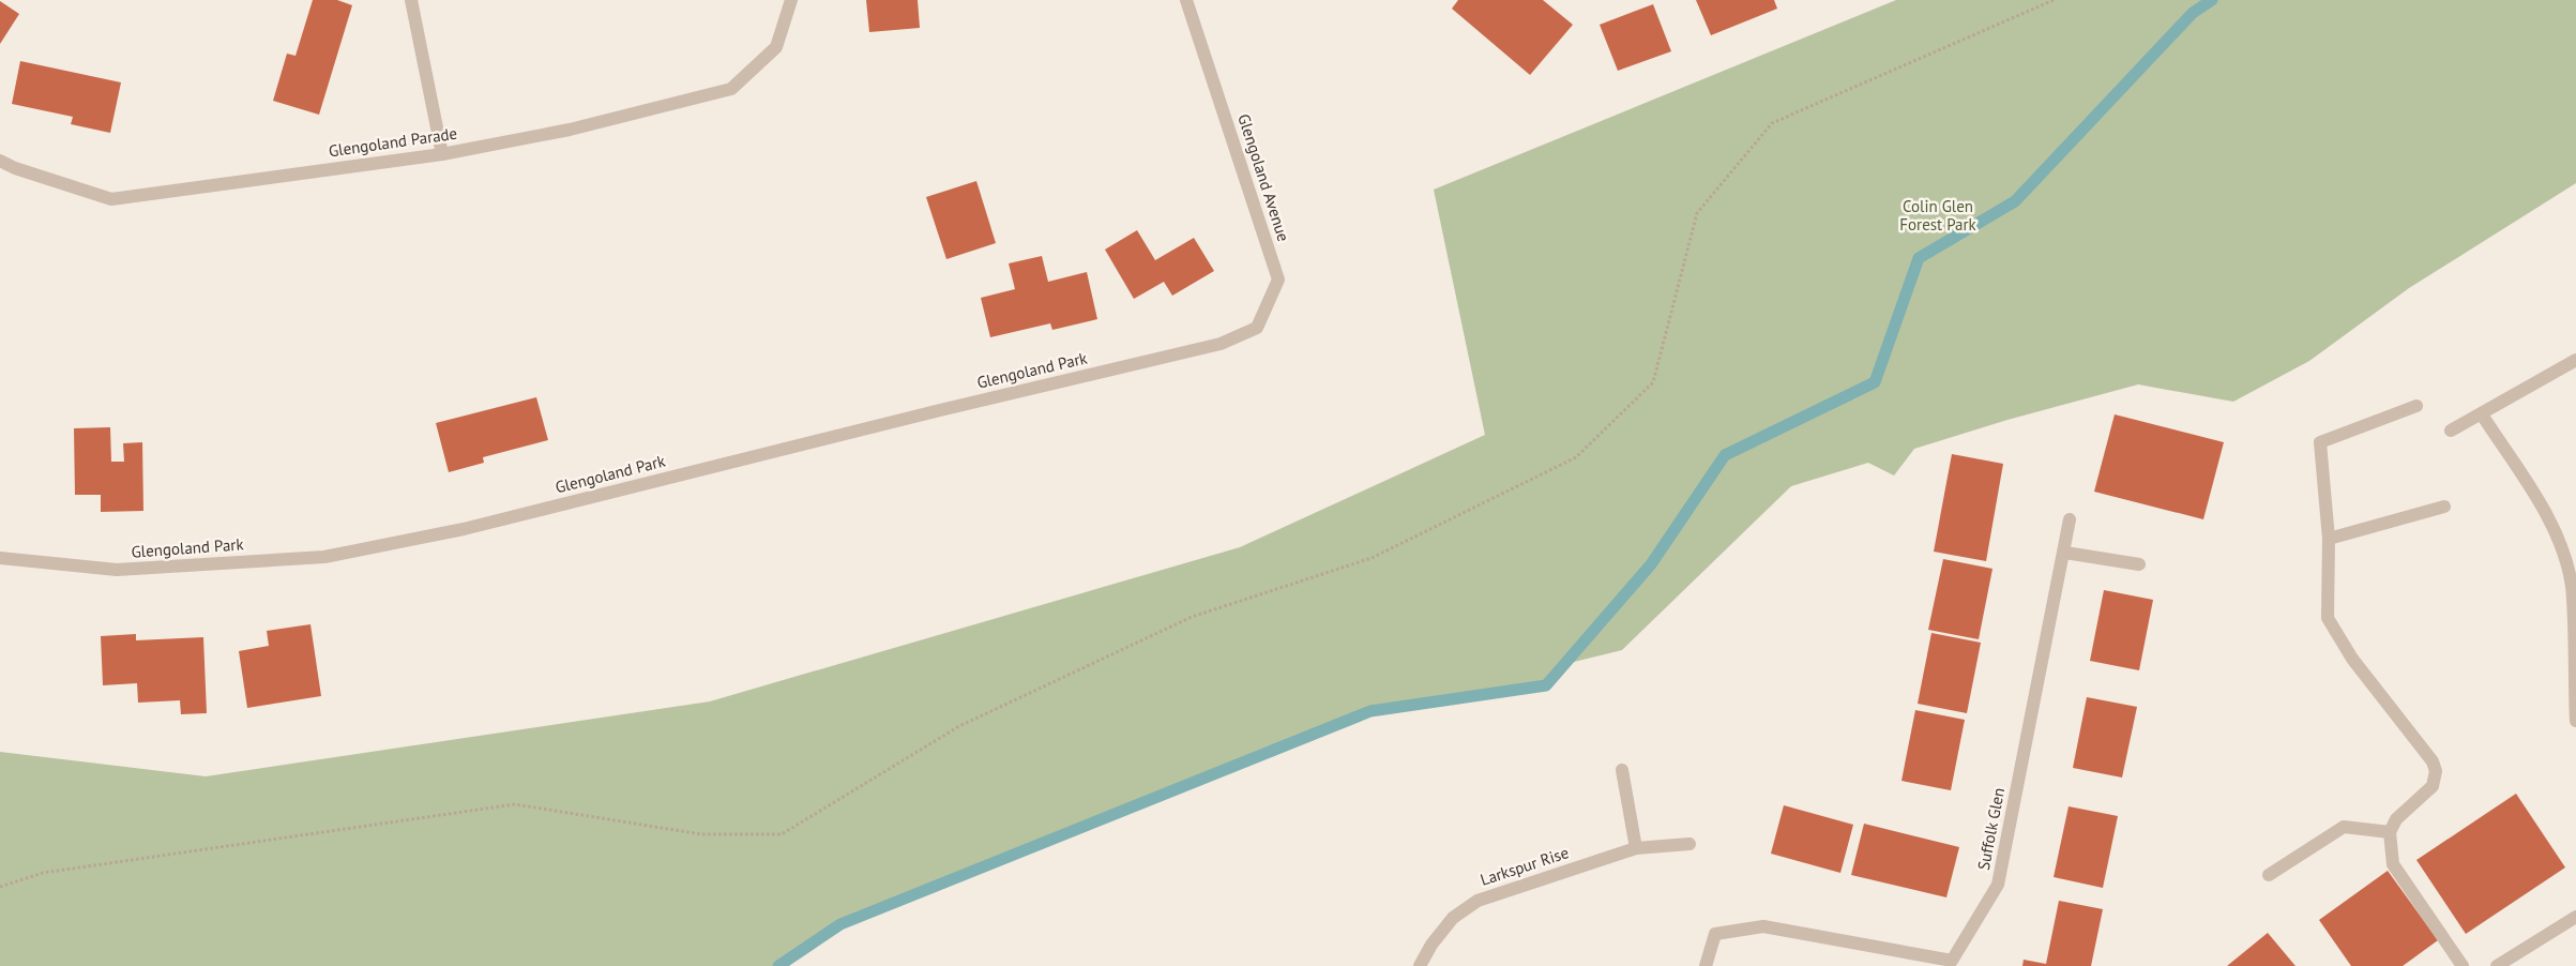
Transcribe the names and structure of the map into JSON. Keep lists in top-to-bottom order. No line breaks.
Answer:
{"streets":{"street":["Glengoland Parade","Glengoland Avenue","Glengoland Park","Suffolk Glen","Larkspur Rise"]},"crossings":[["Glengoland Avenue","Glengoland Park"]],"parks":["Colin Glen Forest Park"]}
